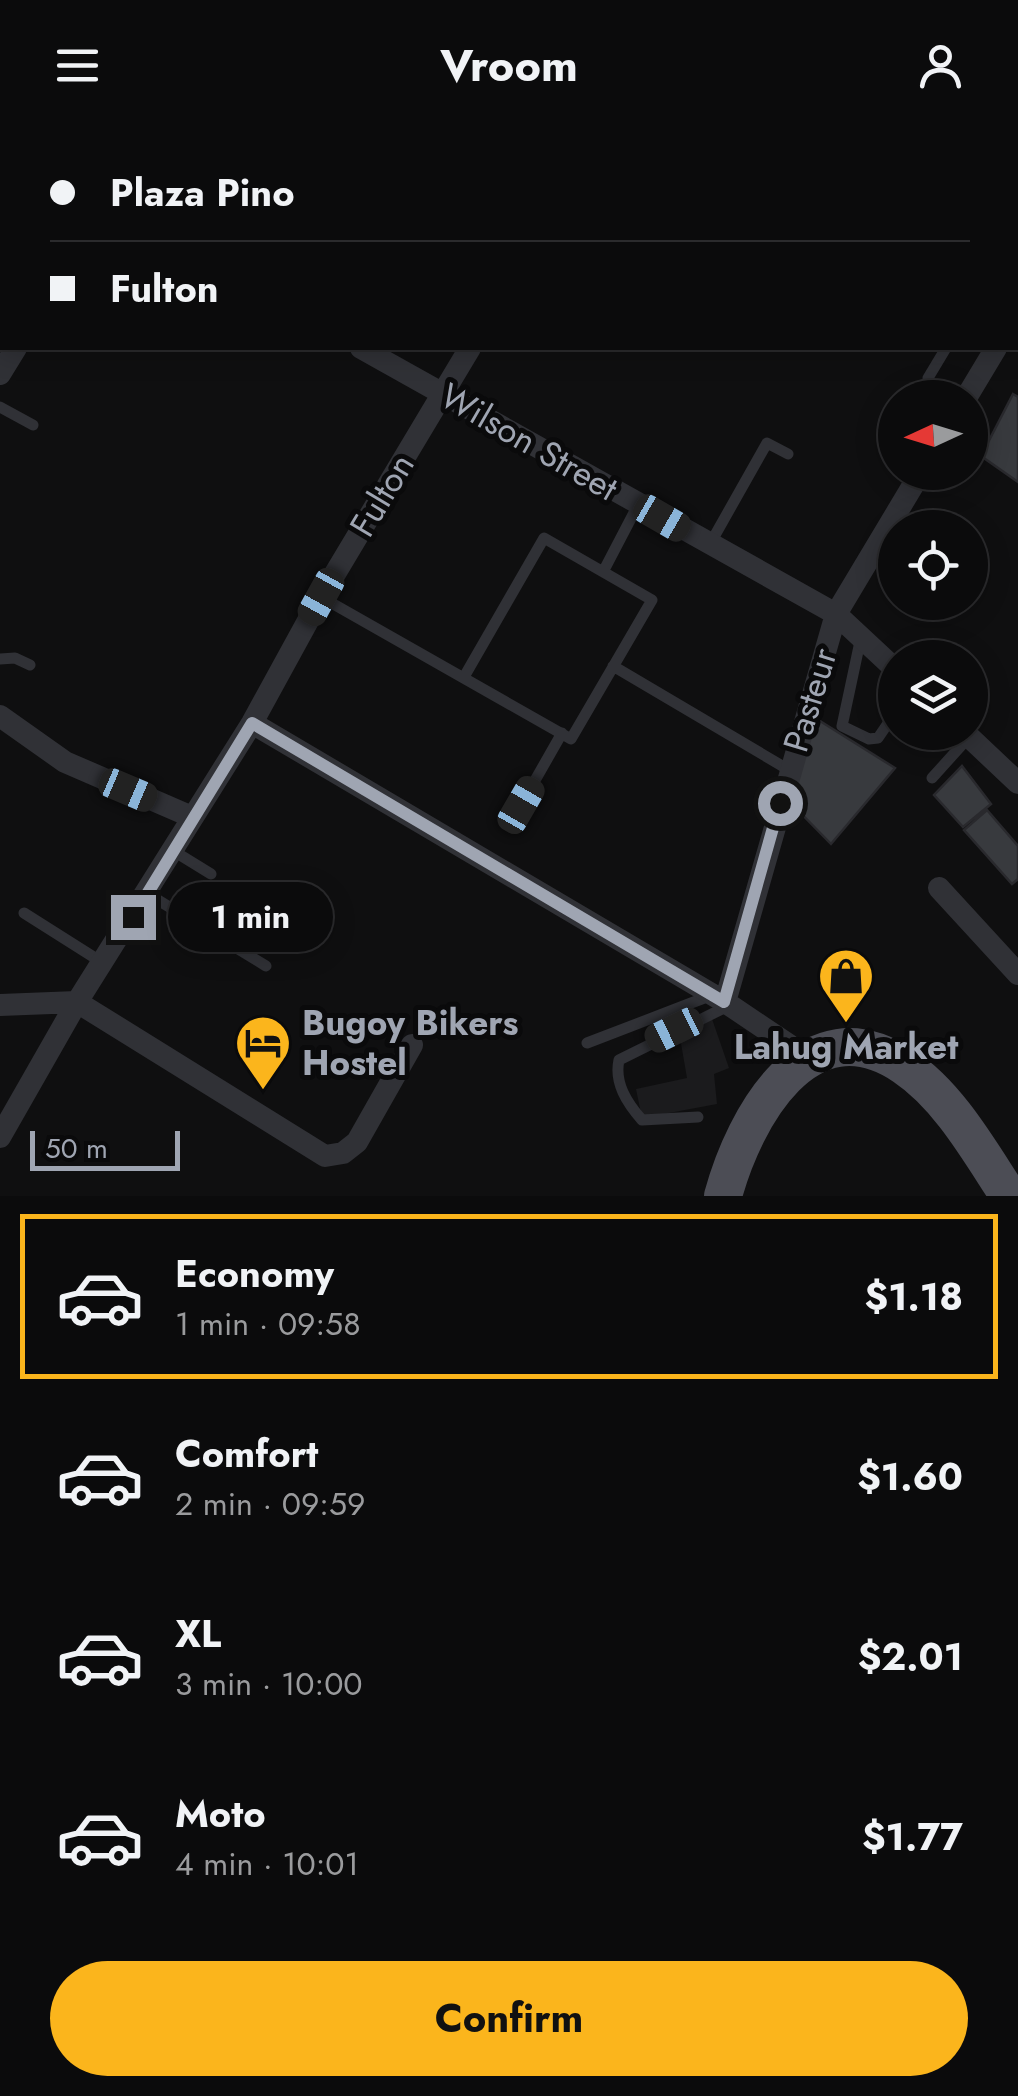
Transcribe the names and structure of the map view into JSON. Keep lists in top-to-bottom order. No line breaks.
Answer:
{"streets":{"street":["Wilson Street","Fulton","Pasteur"]},"crossings":[["Wilson Street","Fulton"],["Wilson Street","Pasteur"]],"places":{"shop":["Lahug Market"],"hotel":["Bugoy Bikers Hostel"]},"scale_bar":"50 m","north":"left","page":{"header":"Vroom","banner":["Plaza Pino","Fulton"],"bubble":"1 min","scale":"50 m","list":[{"name":"Economy","note":"1 min · 09:58","value":"$1.18"},{"name":"Comfort","note":"2 min · 09:59","value":"$1.60"},{"name":"XL","note":"3 min · 10:00","value":"$2.01"},{"name":"Moto","note":"4 min · 10:01","value":"$1.77"}],"buttons":"Confirm"}}
